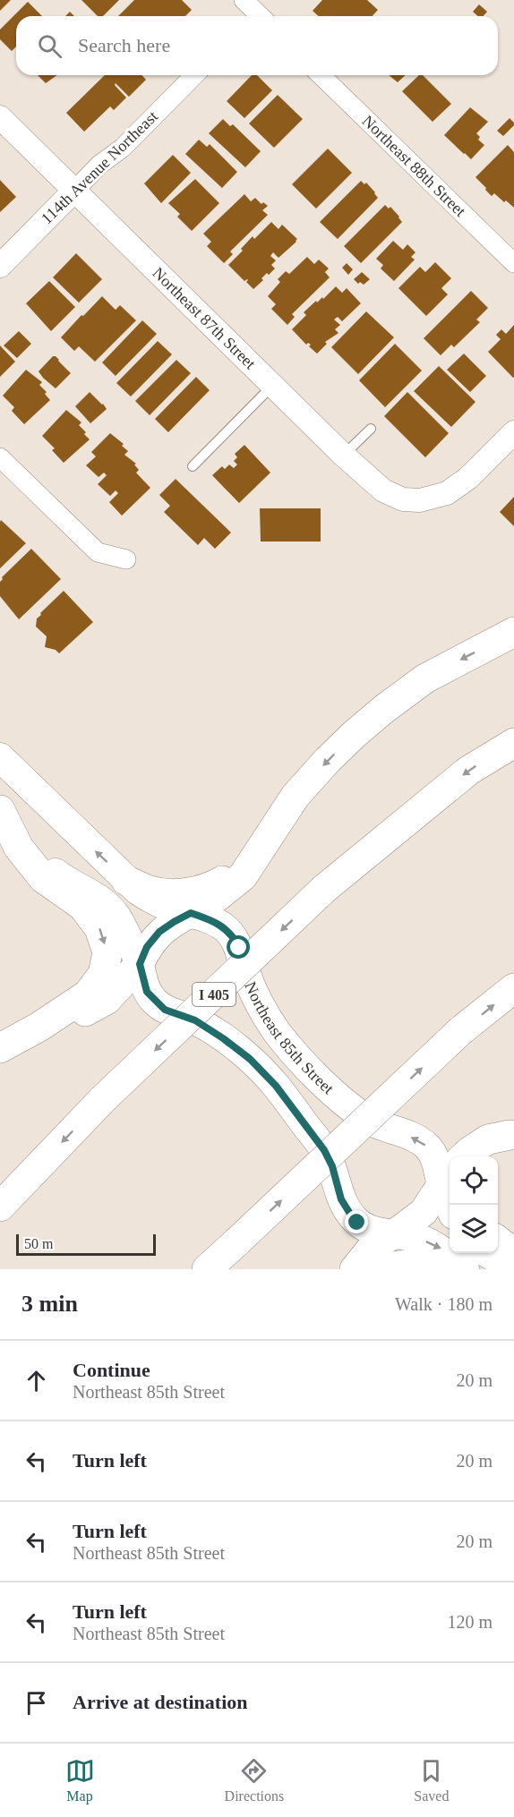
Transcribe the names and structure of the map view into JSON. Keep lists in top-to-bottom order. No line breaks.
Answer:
{"streets":{"highway":["I 405"],"main road":["Northeast 85th Street"],"street":["Northeast 88th Street","114th Avenue Northeast","Northeast 87th Street"]},"crossings":[["114th Avenue Northeast","Northeast 87th Street"]],"scale_bar":"50 m","page":{"search":"Search here","scale":"50 m","heading":["3 min","Walk · 180 m"],"list":[["Continue","Northeast 85th Street","20 m"],["Turn left","20 m"],["Turn left","Northeast 85th Street","20 m"],["Turn left","Northeast 85th Street","120 m"],"Arrive at destination"],"nav":["Map","Directions","Saved"]}}
